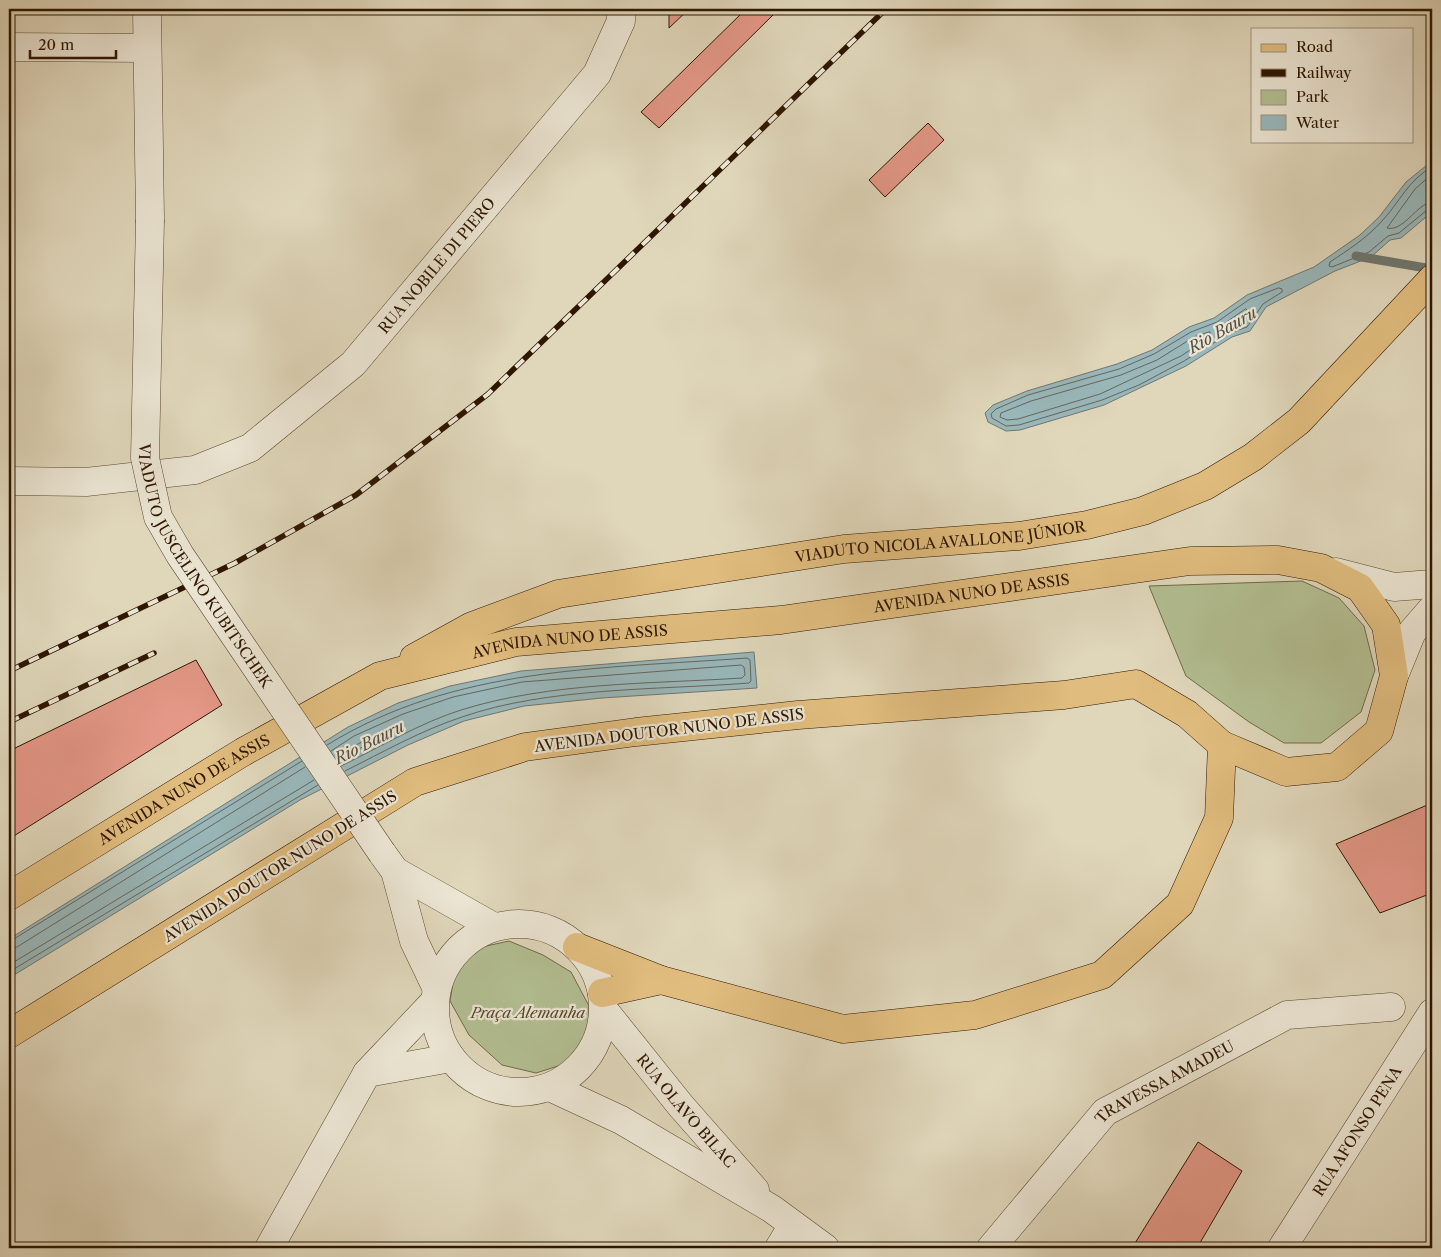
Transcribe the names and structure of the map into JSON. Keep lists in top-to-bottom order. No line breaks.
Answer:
{"streets":{"main road":["VIADUTO NICOLA AVALLONE JÚNIOR","AVENIDA NUNO DE ASSIS","AVENIDA DOUTOR NUNO DE ASSIS"],"street":["RUA NOBILE DI PIERO","VIADUTO JUSCELINO KUBITSCHEK","TRAVESSA AMADEU","RUA OLAVO BILAC","RUA AFONSO PENA"]},"crossings":[["VIADUTO NICOLA AVALLONE JÚNIOR","AVENIDA NUNO DE ASSIS"],["VIADUTO JUSCELINO KUBITSCHEK","RUA OLAVO BILAC"],["AVENIDA NUNO DE ASSIS","AVENIDA DOUTOR NUNO DE ASSIS"]],"water":["Rio Bauru"],"parks":["Praça Alemanha"],"legend":["Road","Railway","Park","Water"],"scale_bar":"20 m"}
